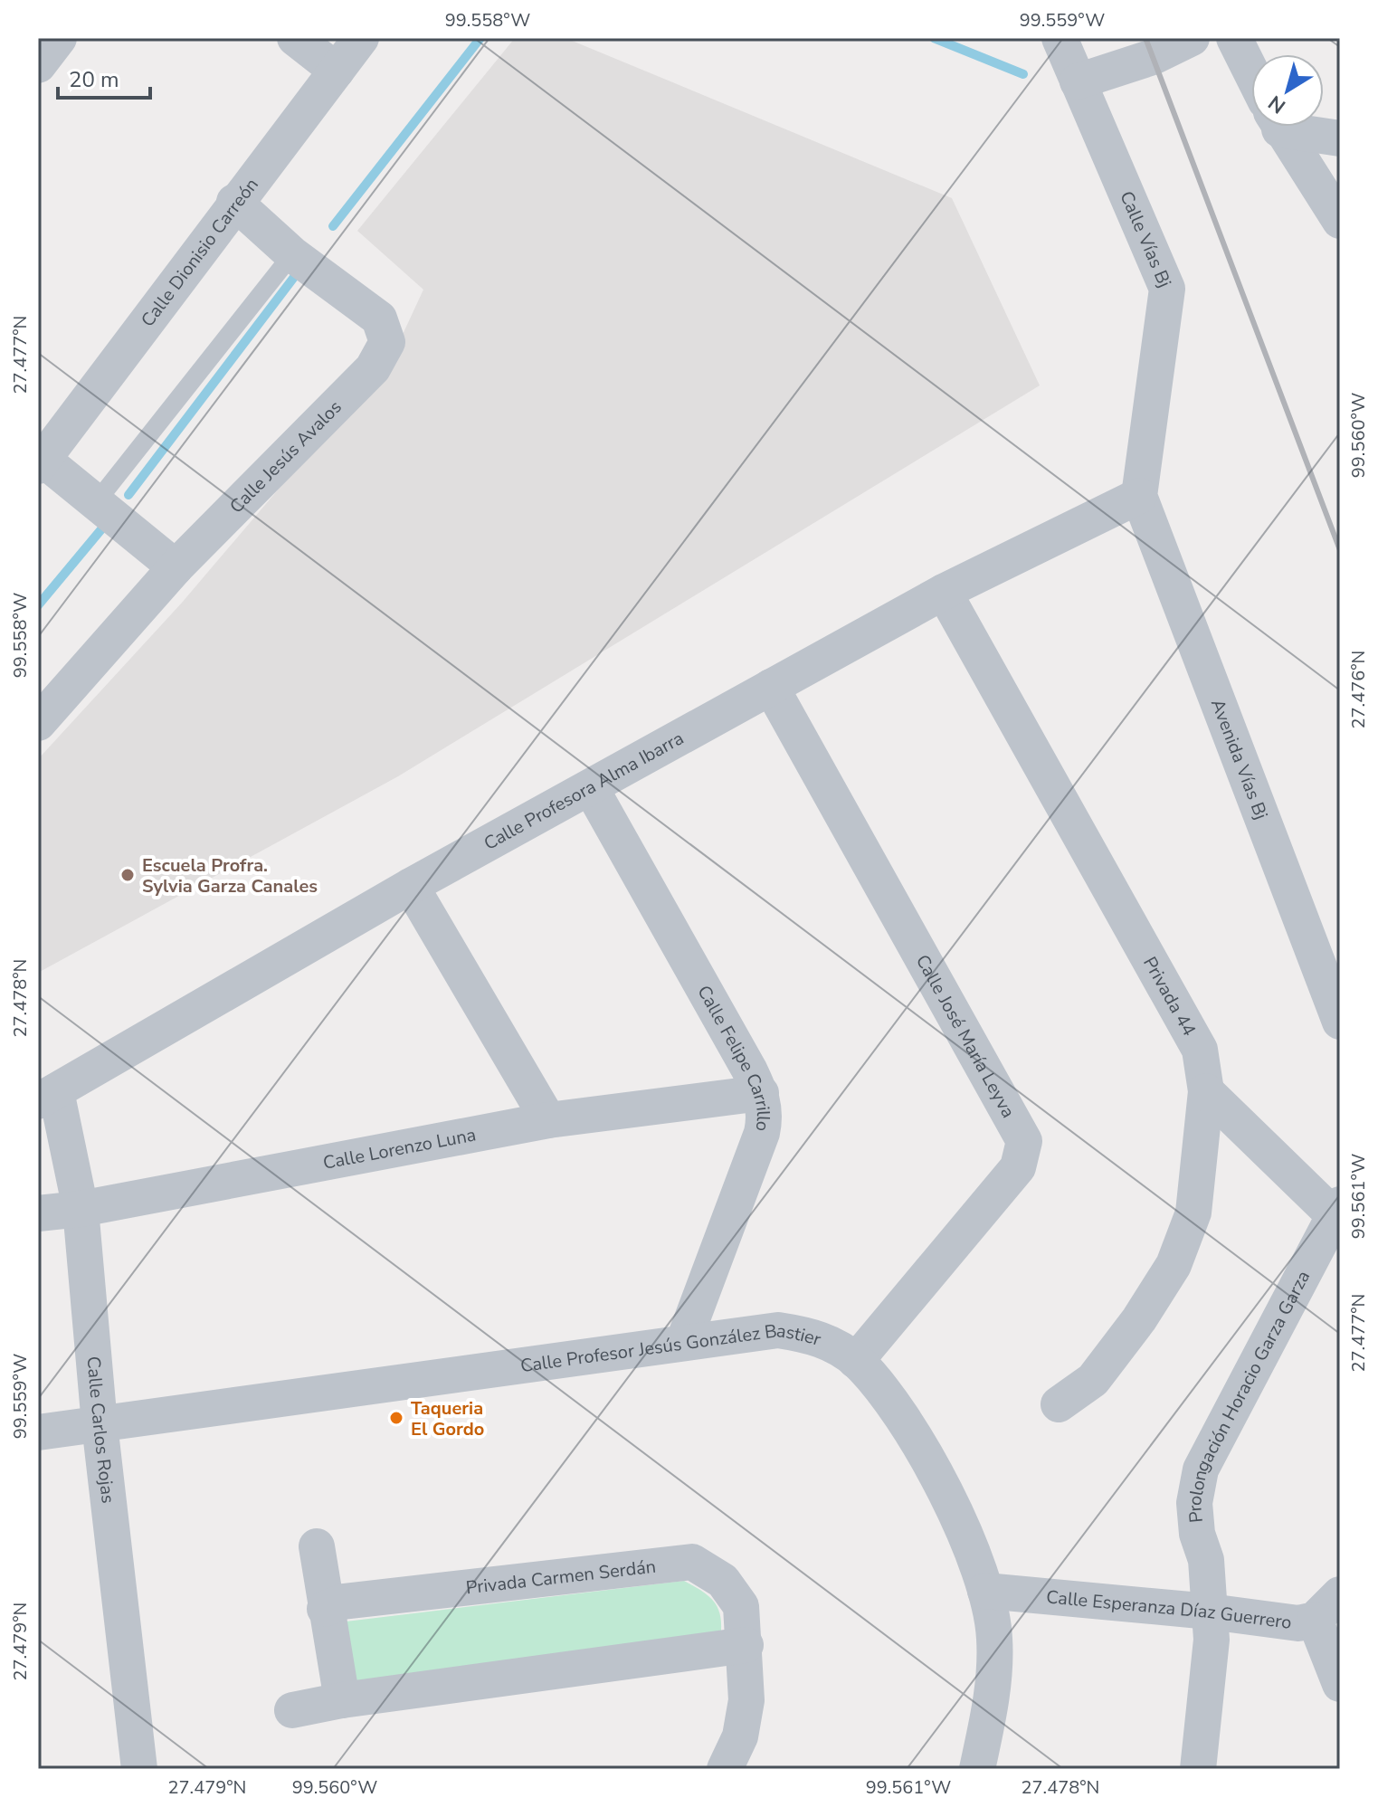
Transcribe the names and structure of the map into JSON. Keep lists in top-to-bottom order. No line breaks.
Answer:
{"streets":{"street":["Calle Vías Bj","Calle Dionisio Carreón","Calle Jesús Avalos","Avenida Vías Bj","Calle Profesora Alma Ibarra","Privada 44","Calle José María Leyva","Calle Felipe Carrillo","Calle Lorenzo Luna","Calle Profesor Jesús González Bastier","Prolongación Horacio Garza Garza","Calle Carlos Rojas","Privada Carmen Serdán","Calle Esperanza Díaz Guerrero"]},"crossings":[["Calle Vías Bj","Avenida Vías Bj"],["Calle Vías Bj","Calle Profesora Alma Ibarra"],["Calle Dionisio Carreón","Calle Jesús Avalos"],["Avenida Vías Bj","Calle Profesora Alma Ibarra"],["Calle Profesora Alma Ibarra","Privada 44"],["Calle Profesora Alma Ibarra","Calle José María Leyva"],["Calle Profesora Alma Ibarra","Calle Felipe Carrillo"],["Calle Profesora Alma Ibarra","Calle Carlos Rojas"],["Calle José María Leyva","Calle Profesor Jesús González Bastier"],["Calle Felipe Carrillo","Calle Lorenzo Luna"],["Calle Felipe Carrillo","Calle Profesor Jesús González Bastier"],["Calle Lorenzo Luna","Calle Carlos Rojas"],["Calle Profesor Jesús González Bastier","Calle Carlos Rojas"],["Calle Profesor Jesús González Bastier","Calle Esperanza Díaz Guerrero"],["Prolongación Horacio Garza Garza","Calle Esperanza Díaz Guerrero"]],"places":["Escuela Profra. Sylvia Garza Canales","Taqueria El Gordo"],"scale_bar":"20 m","north":"bottom left","coordinates":["99.558°W","99.559°W","27.477°N","99.560°W","27.476°N","27.478°N","99.561°W","27.479°N"]}
